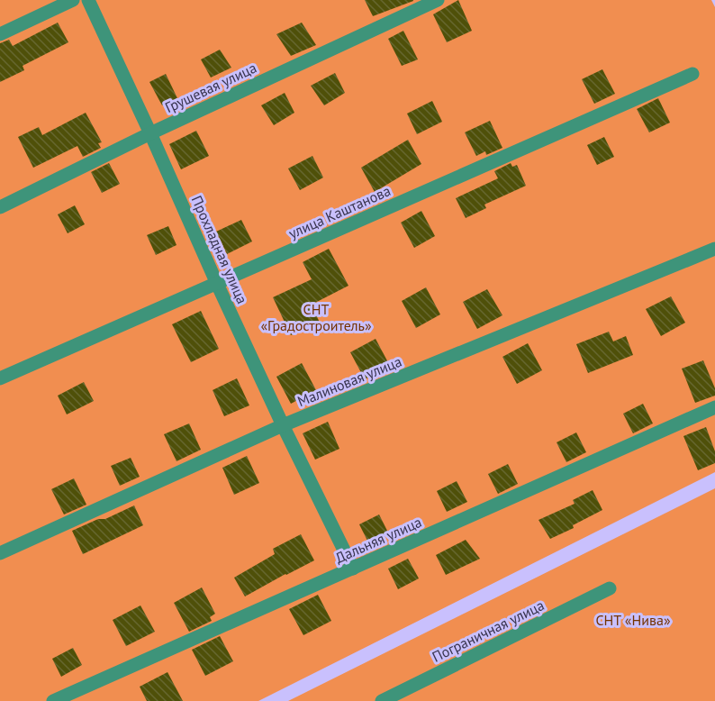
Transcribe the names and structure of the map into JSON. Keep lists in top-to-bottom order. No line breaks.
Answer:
{"streets":{"street":["Грушевая улица","улица Каштанова","Прохладная улица","Малиновая улица","Дальняя улица","Пограничная улица"]},"crossings":[["Грушевая улица","Прохладная улица"],["улица Каштанова","Прохладная улица"],["Прохладная улица","Малиновая улица"],["Прохладная улица","Дальняя улица"]],"parks":["СНТ «Градостроитель»","СНТ «Нива»"]}
